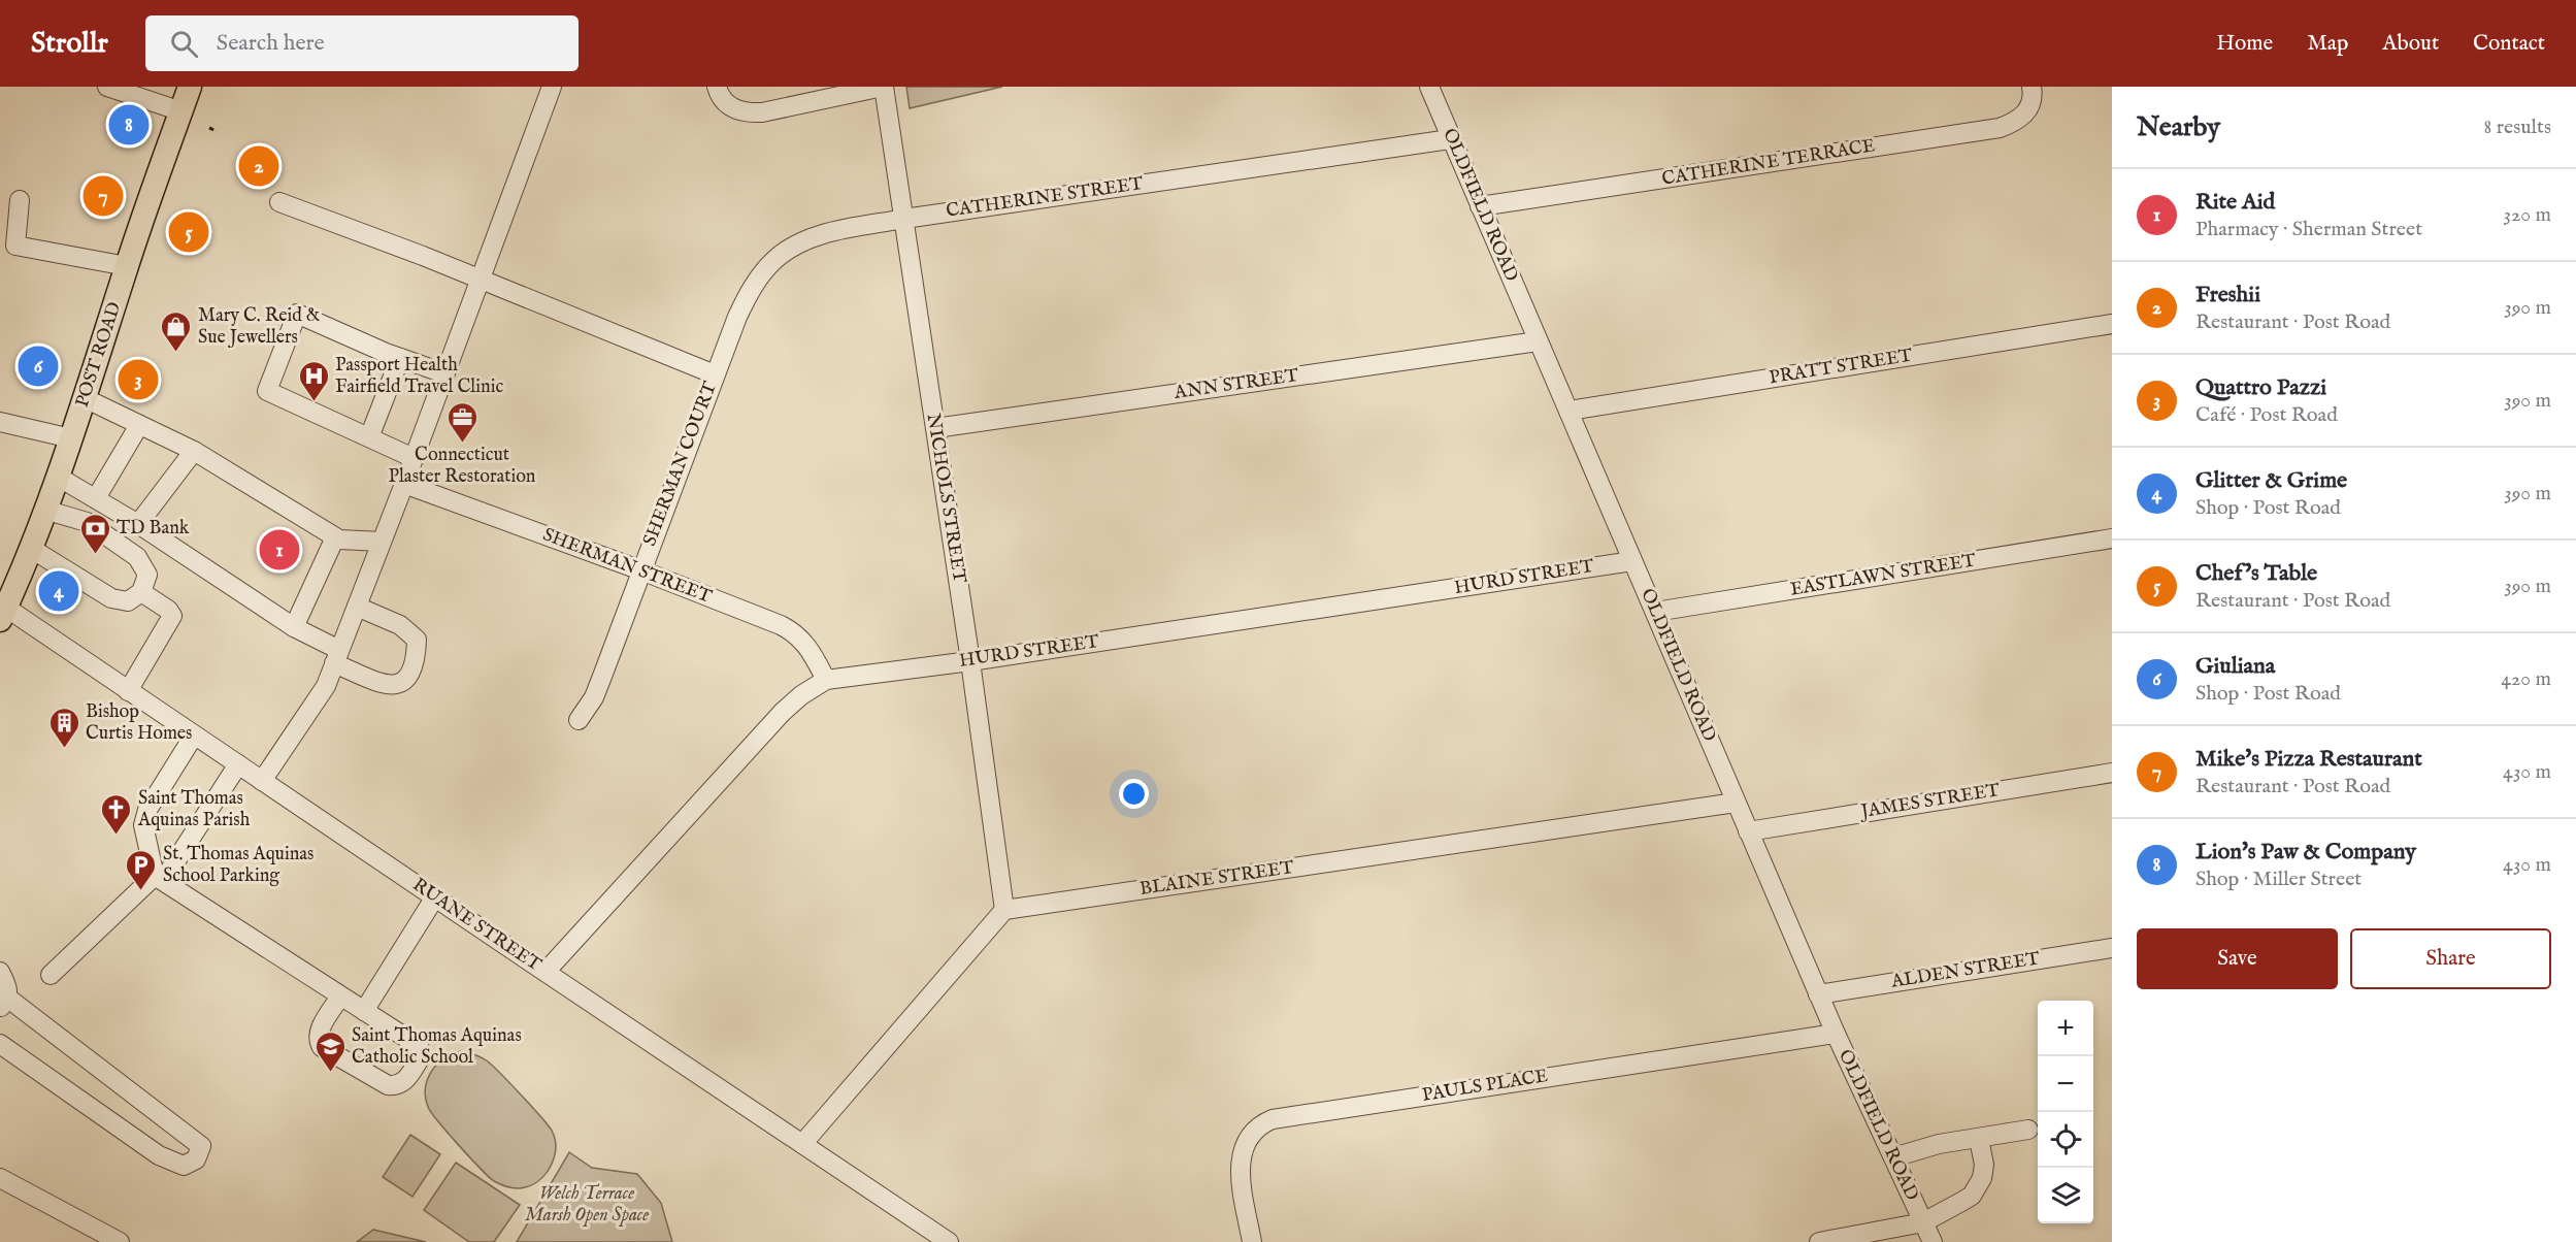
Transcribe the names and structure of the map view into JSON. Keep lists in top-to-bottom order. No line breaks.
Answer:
{"streets":{"main road":["POST ROAD"],"street":["CATHERINE TERRACE","CATHERINE STREET","OLDFIELD ROAD","PRATT STREET","ANN STREET","SHERMAN COURT","NICHOLS STREET","SHERMAN STREET","EASTLAWN STREET","HURD STREET","JAMES STREET","BLAINE STREET","RUANE STREET","ALDEN STREET","PAULS PLACE"]},"crossings":[["CATHERINE TERRACE","OLDFIELD ROAD"],["CATHERINE STREET","OLDFIELD ROAD"],["CATHERINE STREET","SHERMAN COURT"],["CATHERINE STREET","NICHOLS STREET"],["OLDFIELD ROAD","PRATT STREET"],["OLDFIELD ROAD","ANN STREET"],["OLDFIELD ROAD","EASTLAWN STREET"],["OLDFIELD ROAD","HURD STREET"],["OLDFIELD ROAD","JAMES STREET"],["OLDFIELD ROAD","BLAINE STREET"],["OLDFIELD ROAD","ALDEN STREET"],["OLDFIELD ROAD","PAULS PLACE"],["POST ROAD","RUANE STREET"],["ANN STREET","NICHOLS STREET"],["SHERMAN COURT","SHERMAN STREET"],["NICHOLS STREET","HURD STREET"],["NICHOLS STREET","BLAINE STREET"],["SHERMAN STREET","HURD STREET"],["HURD STREET","RUANE STREET"]],"parks":["Welch Terrace Marsh Open Space"],"places":{"shop":["Mary C. Reid & Sue Jewellers"],"hospital":["Passport Health Fairfield Travel Clinic"],"office":["Connecticut Plaster Restoration"],"bank":["TD Bank"],"building":["Bishop Curtis Homes"],"church":["Saint Thomas Aquinas Parish"],"parking":["St. Thomas Aquinas School Parking"],"school or university":["Saint Thomas Aquinas Catholic School"]},"page":{"header":"Strollr","search":"Search here","nav":["Home","Map","About","Contact"],"heading":["Nearby","8 results"],"pins":["8","2","7","5","6","3","1","4"],"list":[{"mark":"1","name":"Rite Aid","note":"Pharmacy · Sherman Street","value":"320 m"},{"mark":"2","name":"Freshii","note":"Restaurant · Post Road","value":"390 m"},{"mark":"3","name":"Quattro Pazzi","note":"Café · Post Road","value":"390 m"},{"mark":"4","name":"Glitter & Grime","note":"Shop · Post Road","value":"390 m"},{"mark":"5","name":"Chef's Table","note":"Restaurant · Post Road","value":"390 m"},{"mark":"6","name":"Giuliana","note":"Shop · Post Road","value":"420 m"},{"mark":"7","name":"Mike's Pizza Restaurant","note":"Restaurant · Post Road","value":"430 m"},{"mark":"8","name":"Lion's Paw & Company","note":"Shop · Miller Street","value":"430 m"}],"buttons":["Save","Share"],"map_buttons":["+","−"]}}
